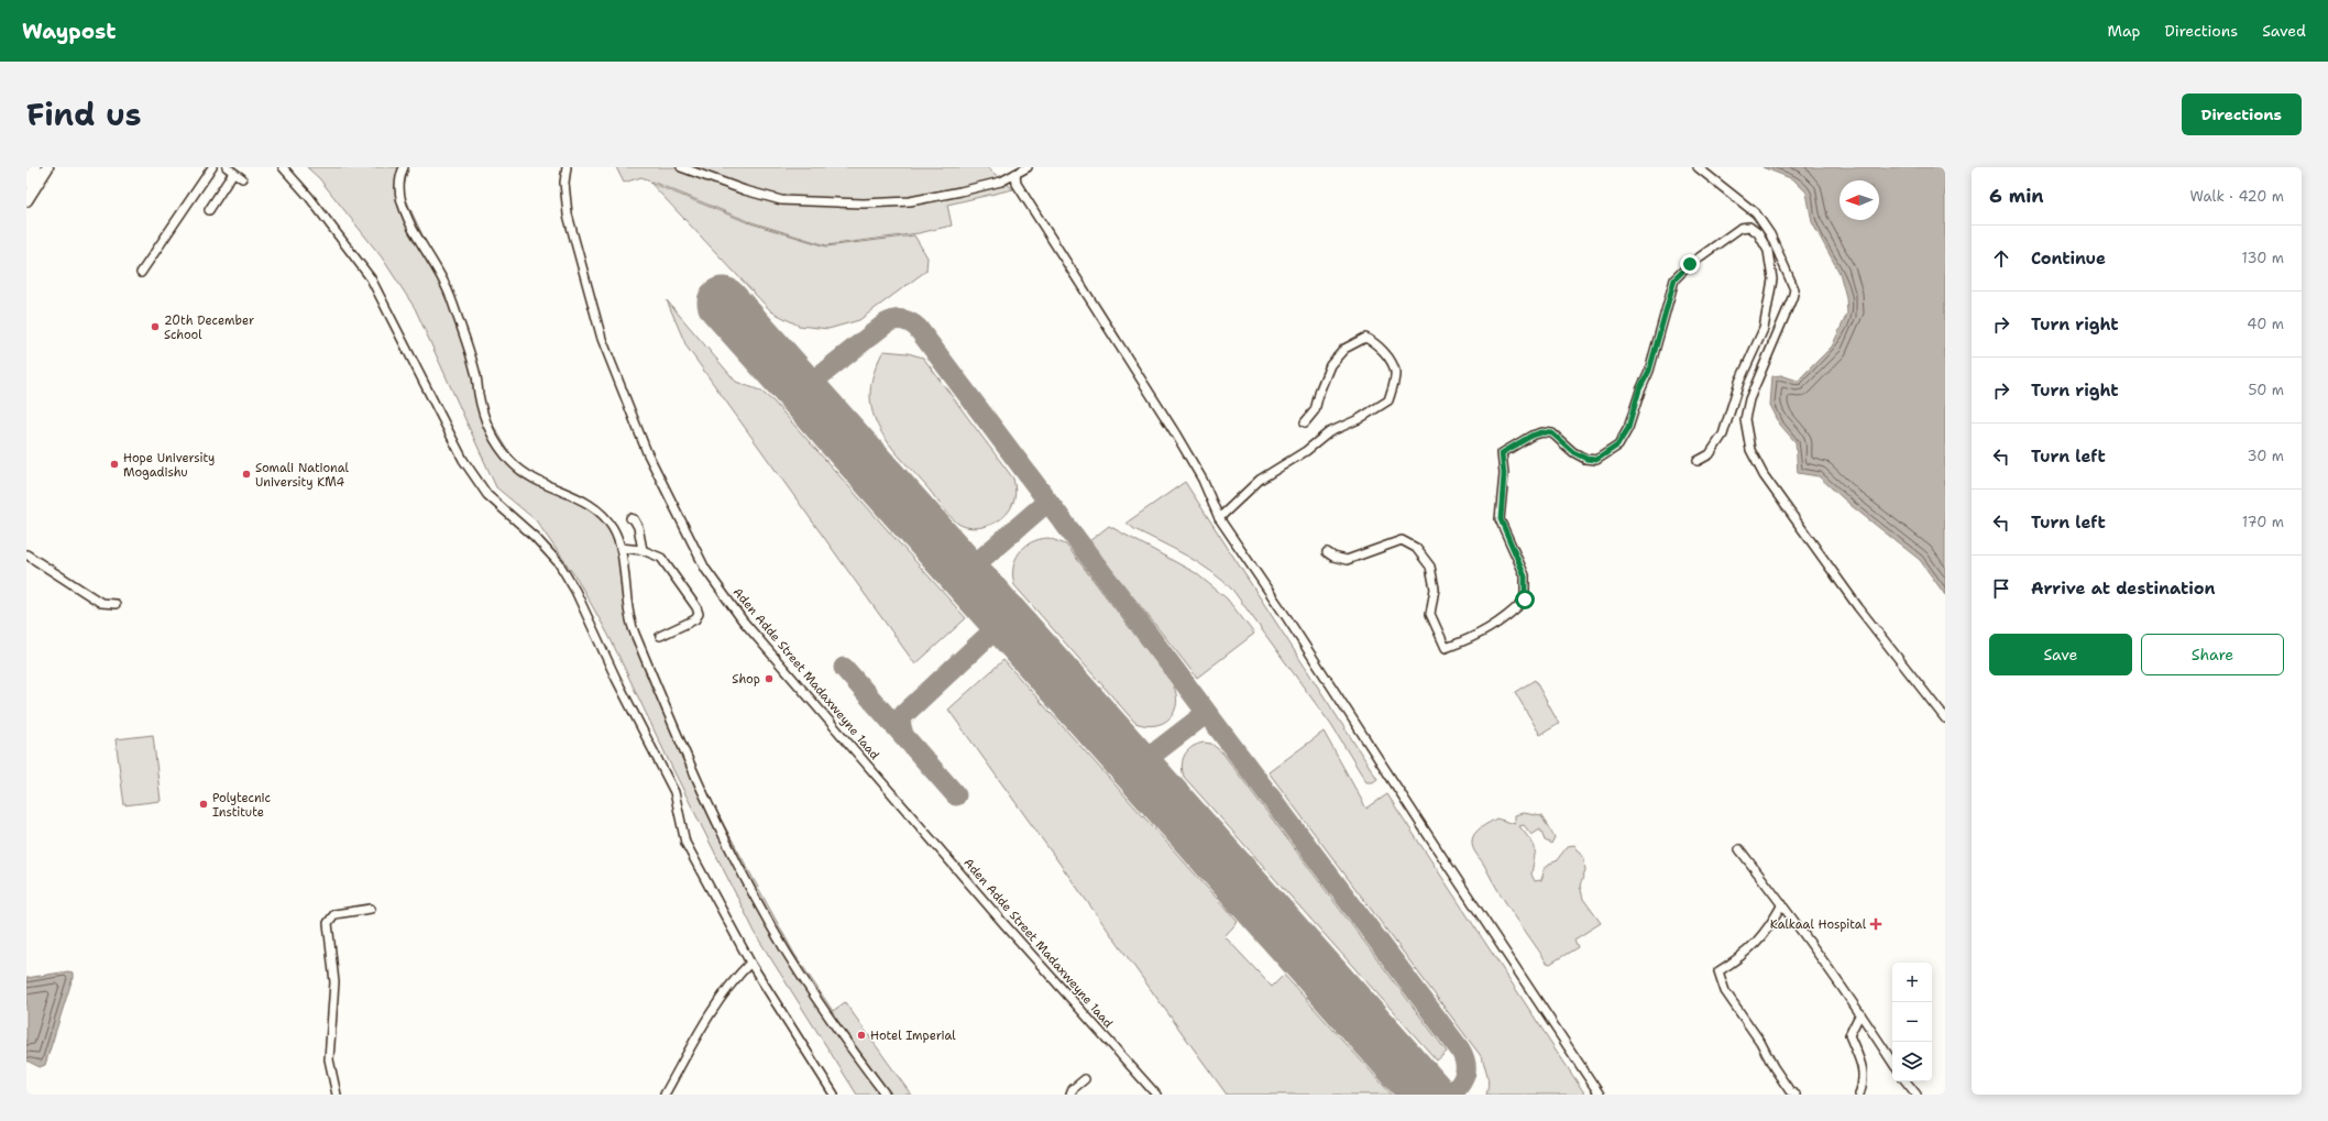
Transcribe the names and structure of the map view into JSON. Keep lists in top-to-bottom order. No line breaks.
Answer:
{"streets":{"street":["Aden Adde Street Madaxweyne 1aad"]},"places":{"other":["20th December School","Hope University Mogadishu","Somali National University KM4","Shop","Polytecnic Institute","Hotel Imperial"],"health":["Kalkaal Hospital"]},"north":"left","page":{"header":"Waypost","nav":["Map","Directions","Saved"],"title":"Find us","buttons":["Directions",["Save","Share"]],"heading":["6 min","Walk · 420 m"],"list":[["Continue","130 m"],["Turn right","40 m"],["Turn right","50 m"],["Turn left","30 m"],["Turn left","170 m"],"Arrive at destination"],"map_buttons":["+","−"]}}
